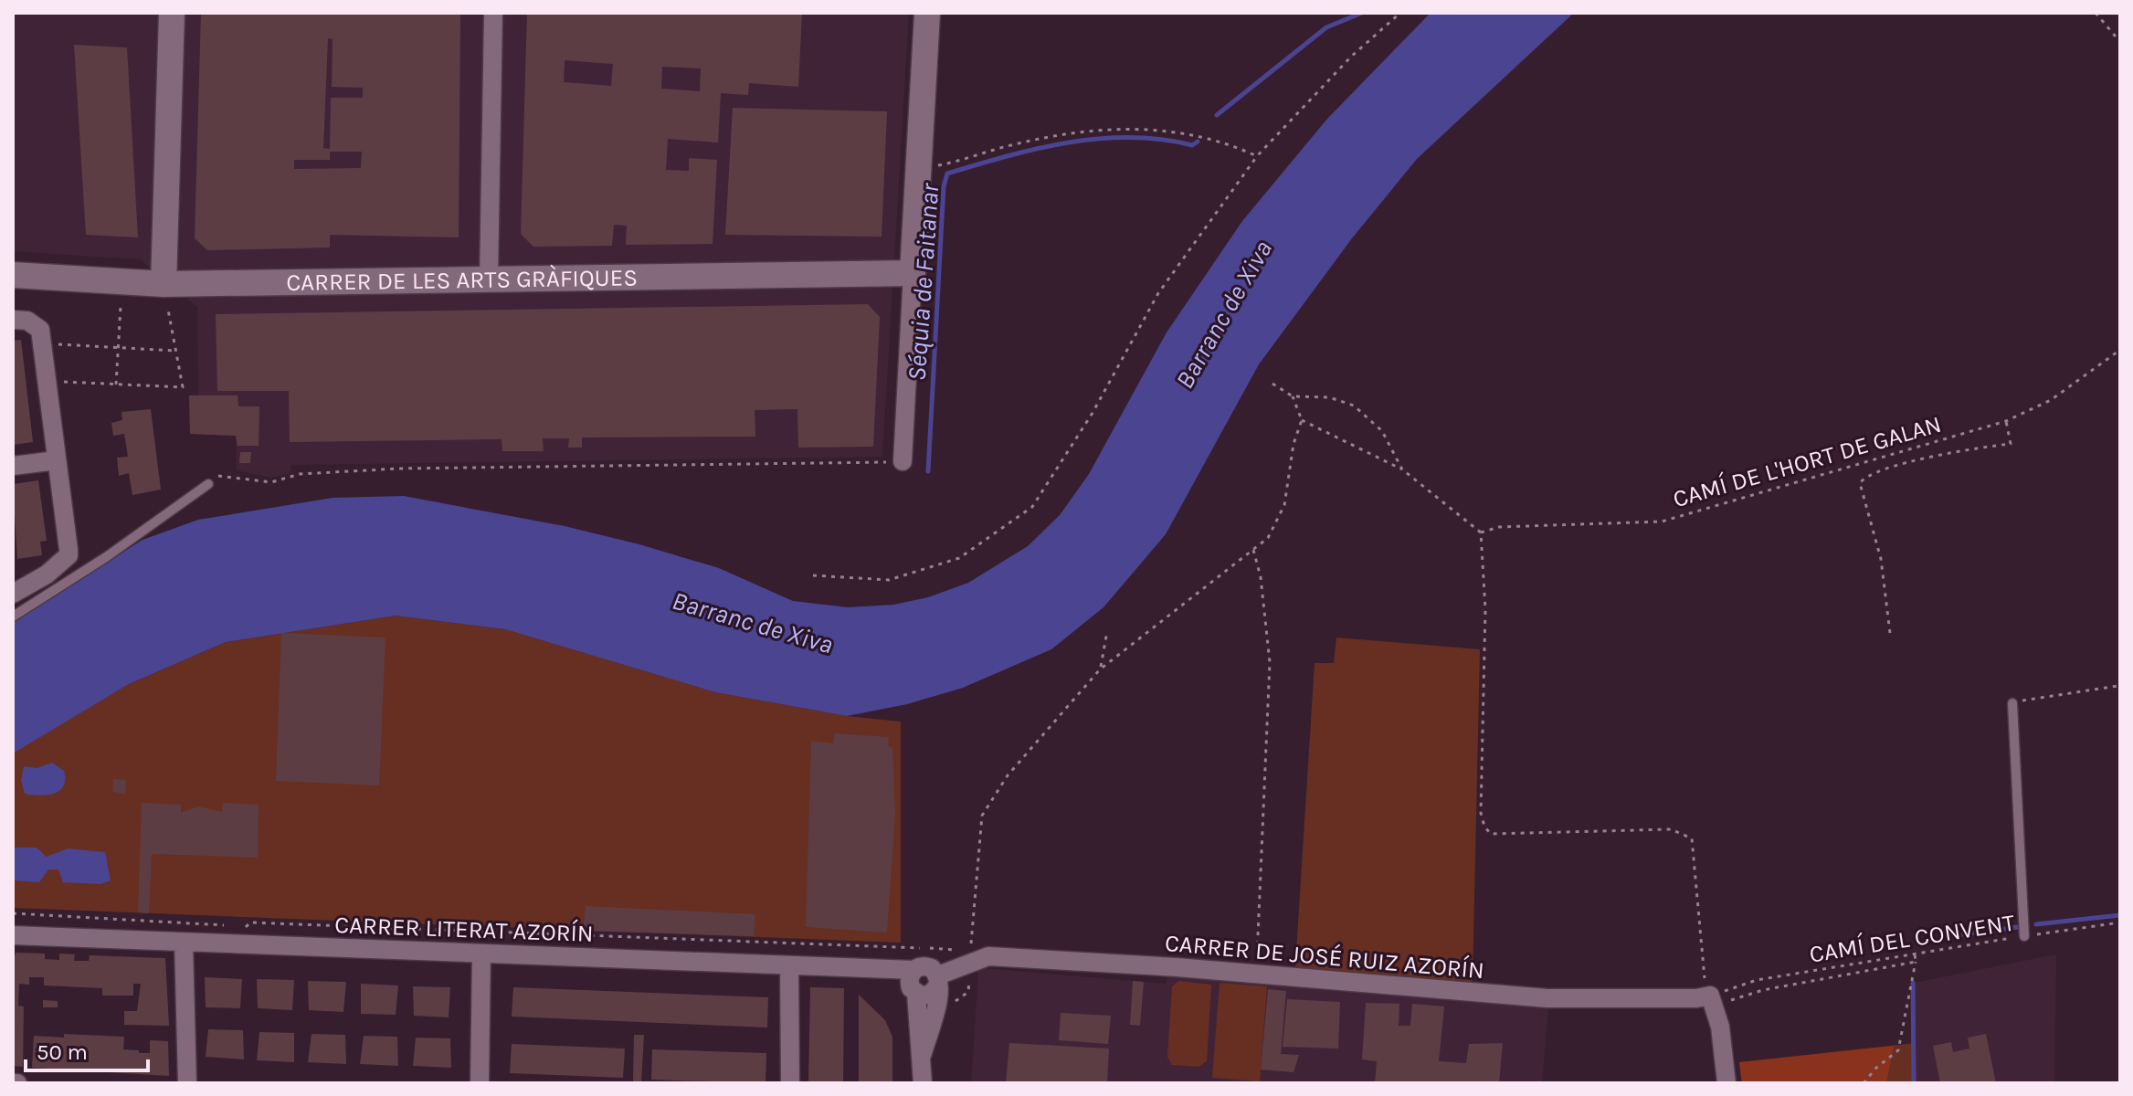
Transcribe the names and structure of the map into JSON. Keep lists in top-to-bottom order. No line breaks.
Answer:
{"streets":{"street":["CARRER DE LES ARTS GRÀFIQUES","CARRER LITERAT AZORÍN","CARRER DE JOSÉ RUIZ AZORÍN"],"path":["CAMÍ DE L'HORT DE GALAN","CAMÍ DEL CONVENT"]},"crossings":[["CARRER LITERAT AZORÍN","CARRER DE JOSÉ RUIZ AZORÍN"],["CAMÍ DEL CONVENT","CARRER DE JOSÉ RUIZ AZORÍN"]],"water":["Séquia de Faitanar","Barranc de Xiva"],"scale_bar":"50 m"}
